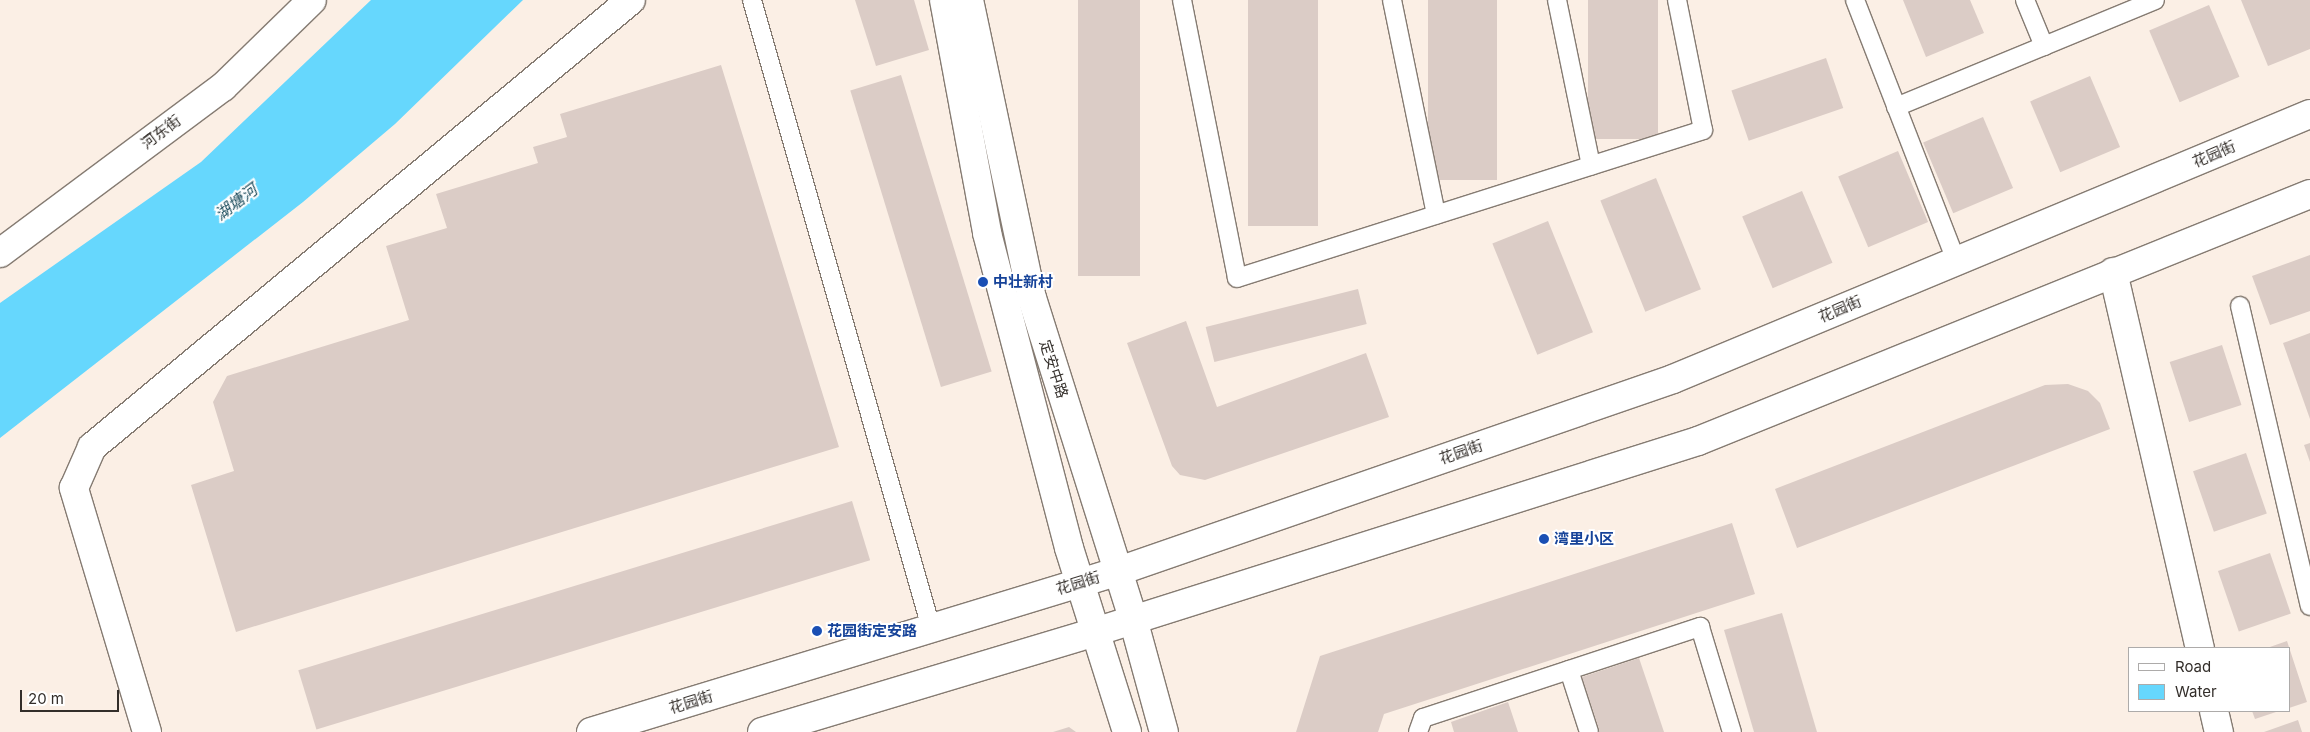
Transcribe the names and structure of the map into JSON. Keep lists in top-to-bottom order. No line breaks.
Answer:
{"streets":{"main road":["河东街","花园街","定安中路"]},"crossings":[["花园街","定安中路"]],"water":["湖塘河"],"places":["中壮新村","湾里小区","花园街定安路"],"legend":["Road","Water"],"scale_bar":"20 m"}
